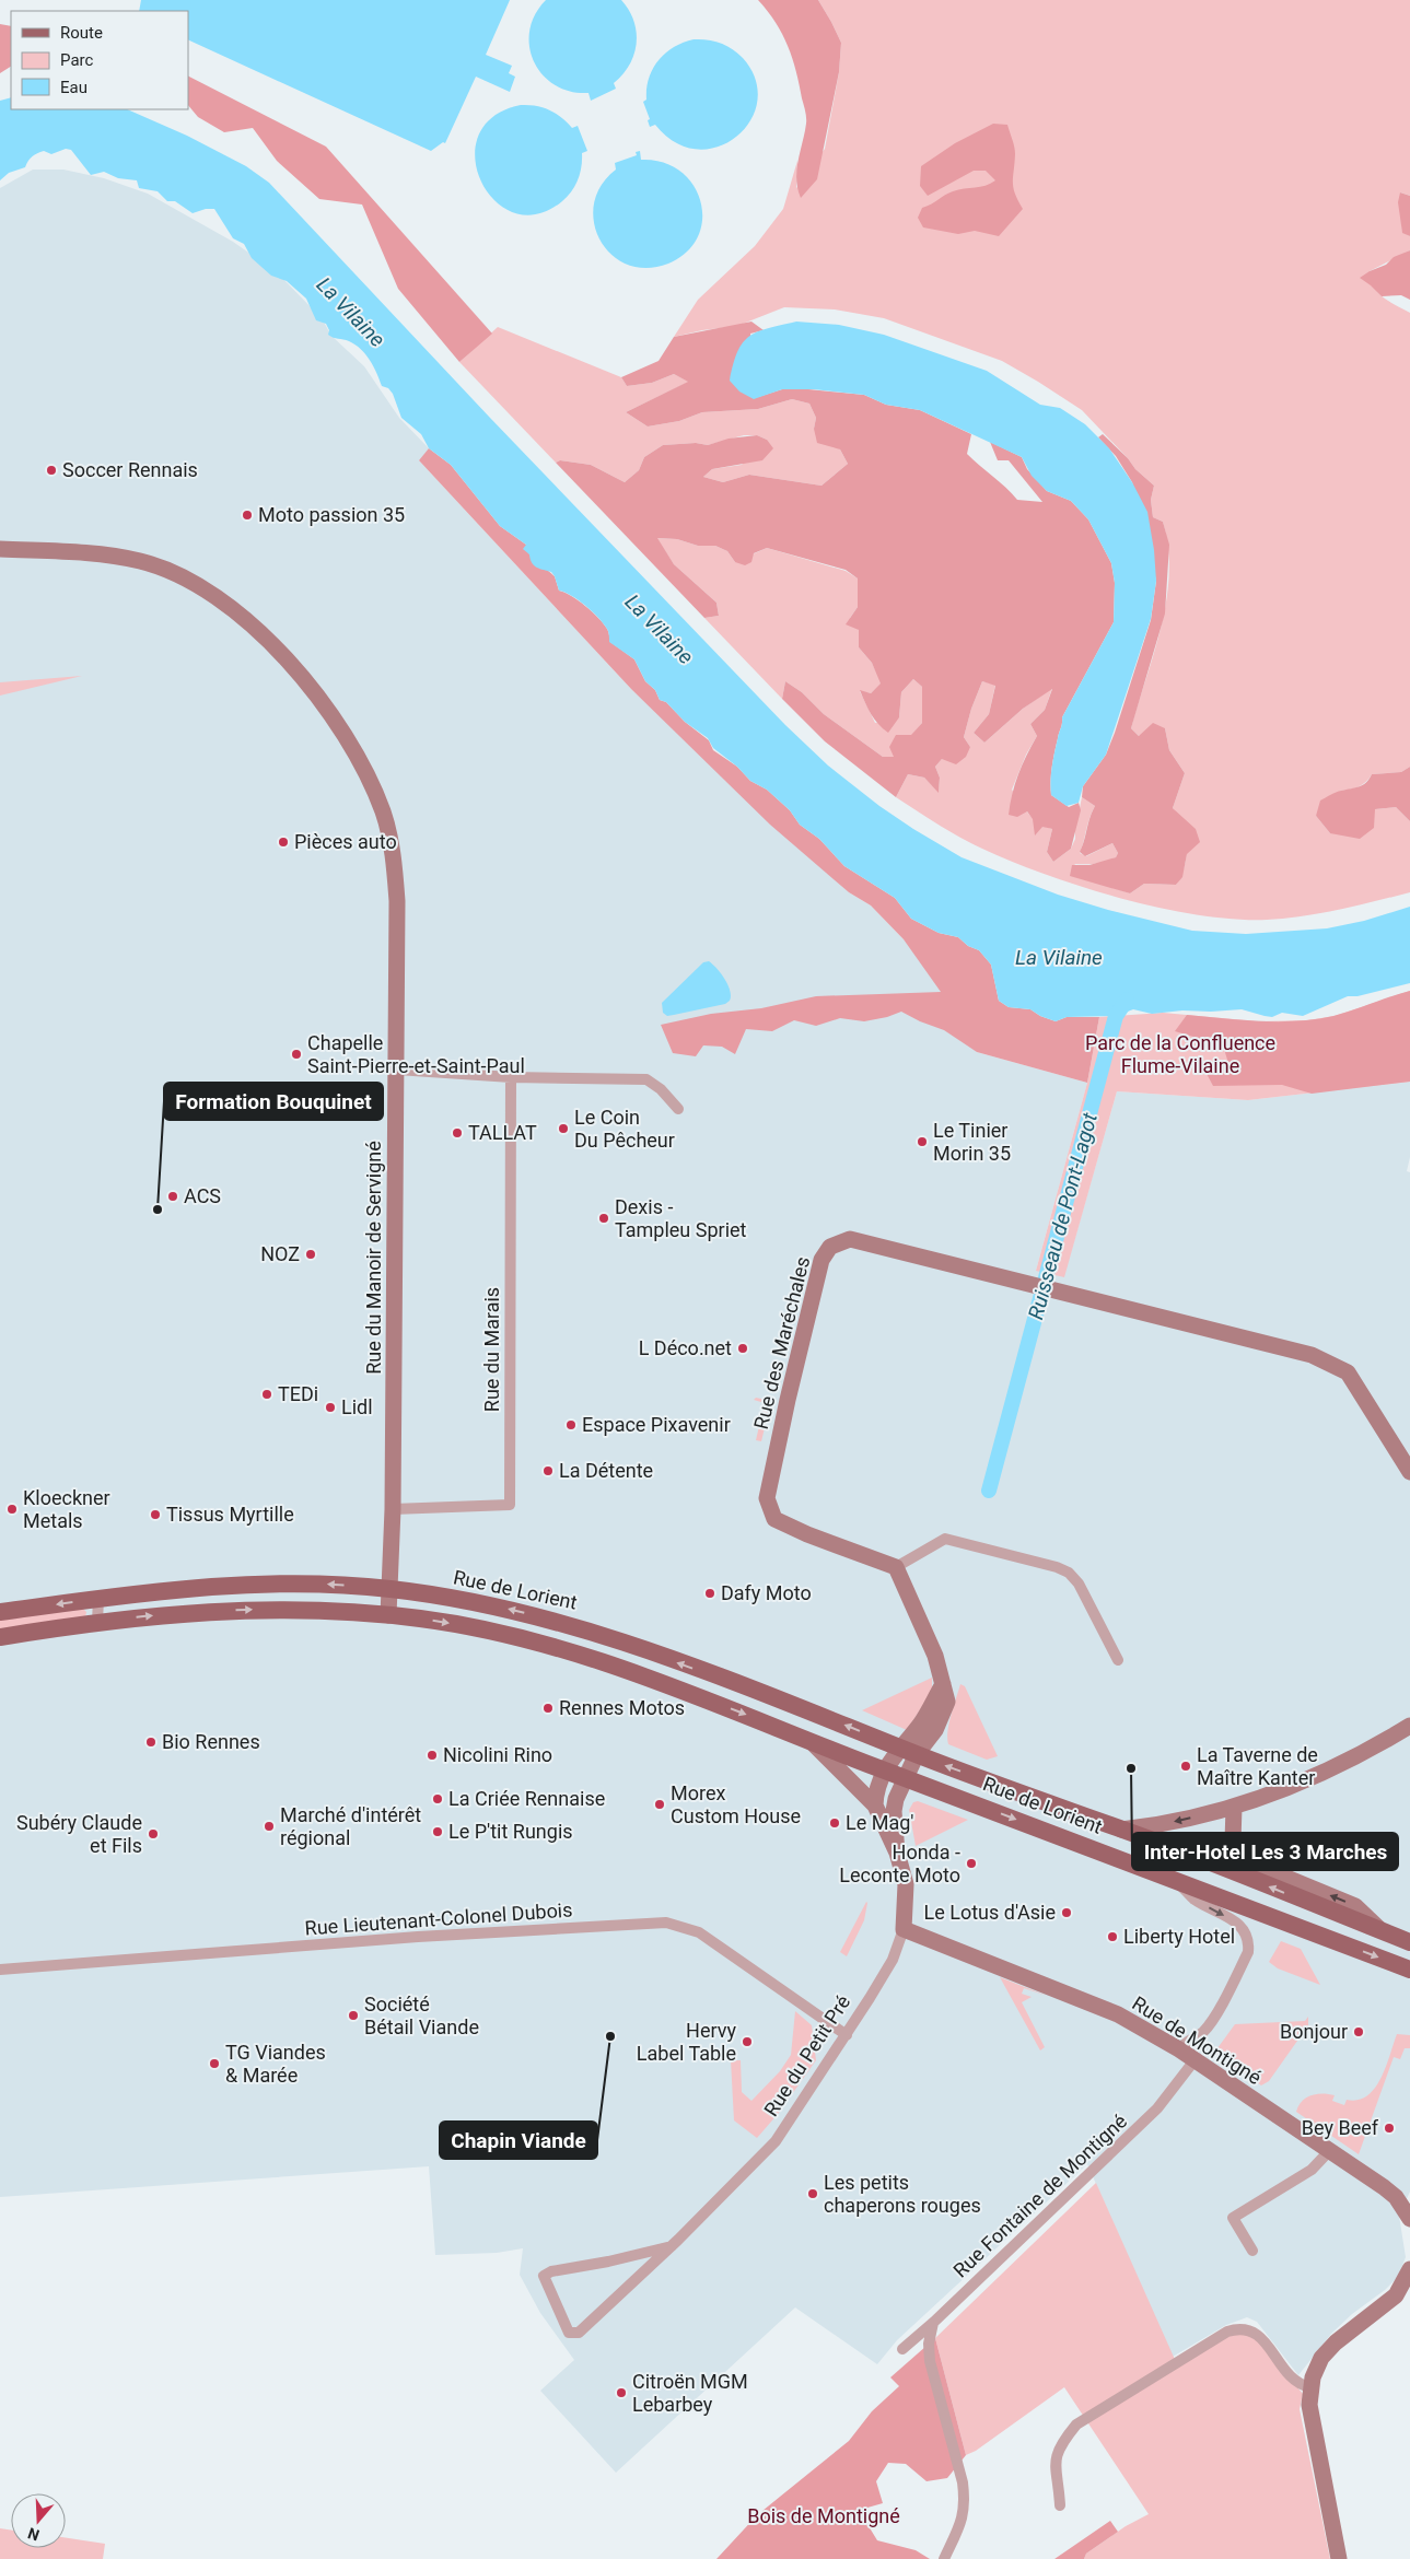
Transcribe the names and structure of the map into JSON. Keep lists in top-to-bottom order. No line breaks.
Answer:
{"streets":{"main road":["Rue de Lorient"],"street":["Rue du Manoir de Servigné","Rue des Maréchales","Rue du Marais","Rue Lieutenant-Colonel Dubois","Rue de Montigné","Rue du Petit Pré","Rue Fontaine de Montigné"]},"crossings":[["Rue du Manoir de Servigné","Rue du Marais"],["Rue du Manoir de Servigné","Rue de Lorient"],["Rue de Lorient","Rue du Petit Pré"],["Rue Lieutenant-Colonel Dubois","Rue du Petit Pré"],["Rue de Montigné","Rue du Petit Pré"],["Rue de Montigné","Rue Fontaine de Montigné"]],"water":["La Vilaine","Ruisseau de Pont-Lagot"],"parks":["Parc de la Confluence Flume-Vilaine","Bois de Montigné"],"places":["Soccer Rennais","Moto passion 35","Pièces auto","Chapelle Saint-Pierre-et-Saint-Paul","Le Coin Du Pêcheur","TALLAT","Le Tinier Morin 35","ACS","Formation Bouquinet","Dexis - Tampleu Spriet","NOZ","L Déco.net","TEDi","Lidl","Espace Pixavenir","La Détente","Kloeckner Metals","Tissus Myrtille","Dafy Moto","Rennes Motos","Bio Rennes","Nicolini Rino","La Taverne de Maître Kanter","Inter-Hotel Les 3 Marches","La Criée Rennaise","Morex Custom House","Le Mag'","Marché d'intérêt régional","Le P'tit Rungis","Subéry Claude et Fils","Honda - Leconte Moto","Le Lotus d'Asie","Liberty Hotel","Société Bétail Viande","Bonjour","Chapin Viande","Hervy Label Table","TG Viandes & Marée","Bey Beef","Les petits chaperons rouges","Citroën MGM Lebarbey"],"legend":["Route","Parc","Eau"],"north":"bottom"}
